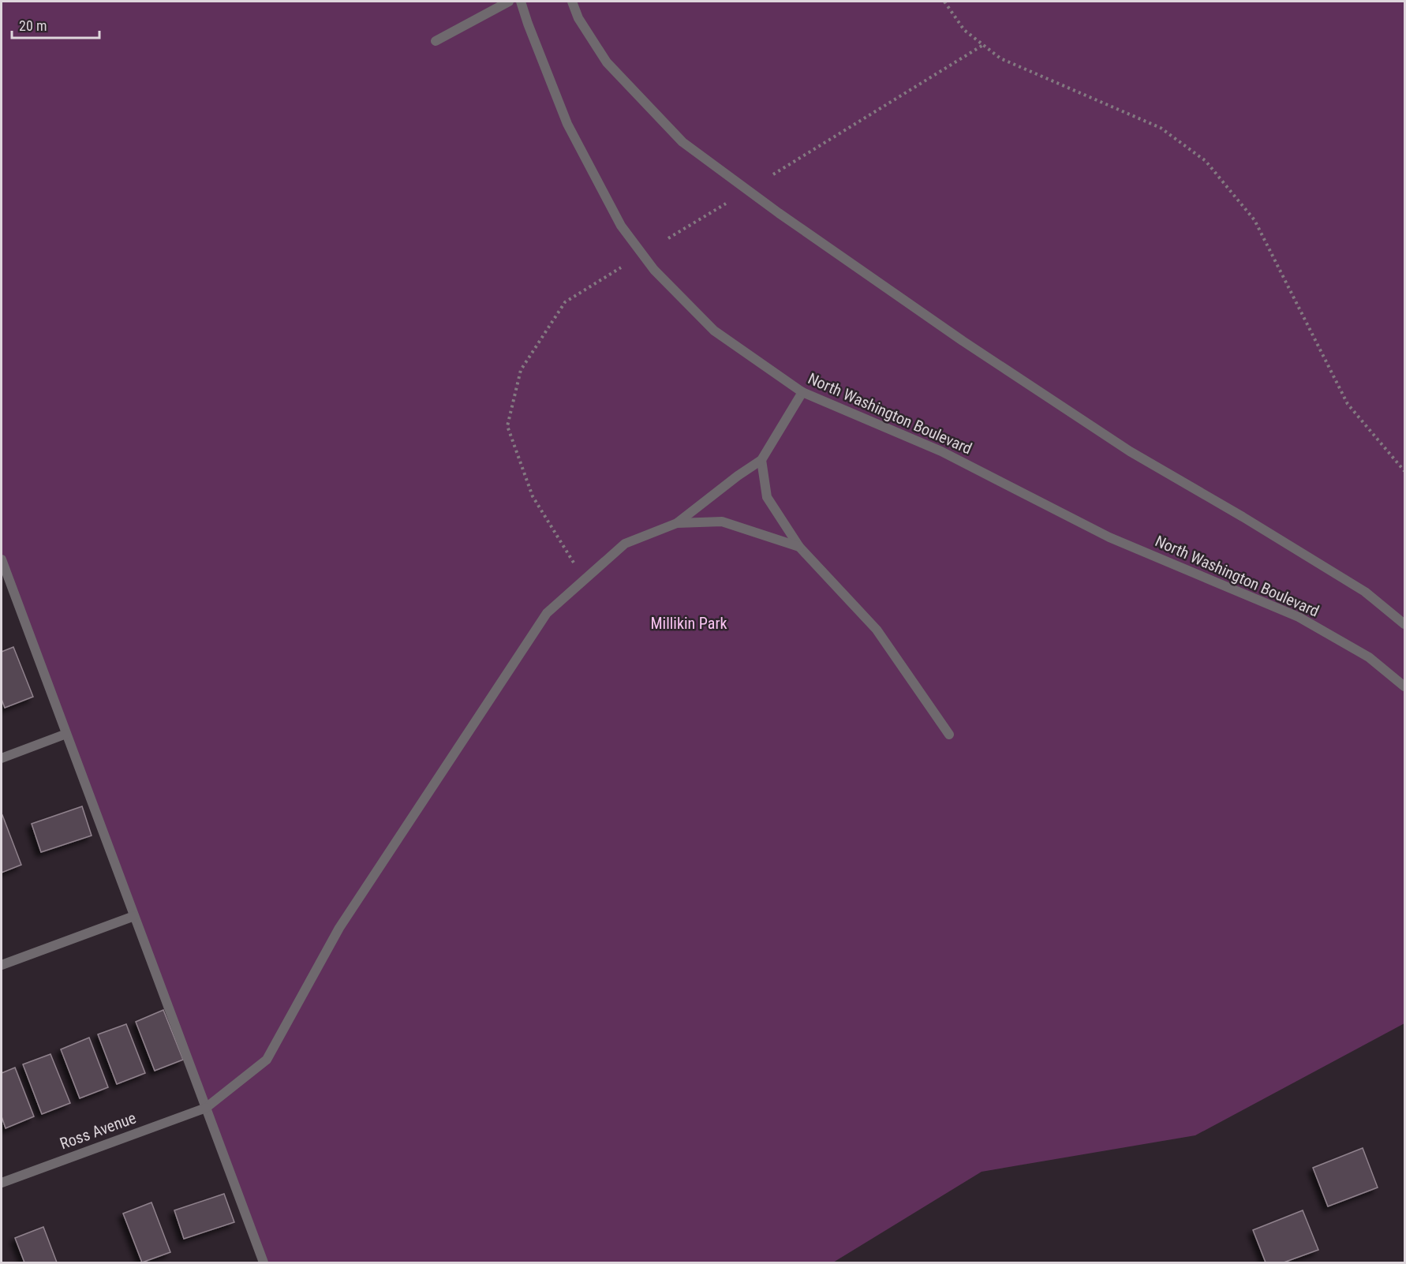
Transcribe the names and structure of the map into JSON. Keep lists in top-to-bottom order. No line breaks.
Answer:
{"streets":{"street":["North Washington Boulevard","Ross Avenue"]},"parks":["Millikin Park"],"scale_bar":"20 m"}
